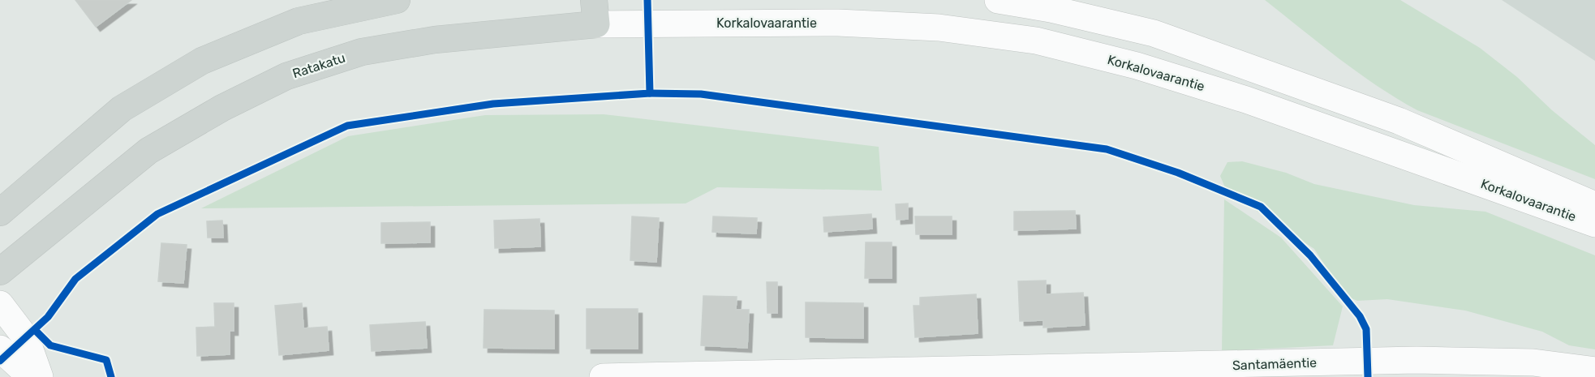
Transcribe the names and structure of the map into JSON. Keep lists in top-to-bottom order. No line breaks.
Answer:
{"streets":{"main road":["Ratakatu"],"street":["Korkalovaarantie","Santamäentie"]},"crossings":[["Korkalovaarantie","Ratakatu"]]}
